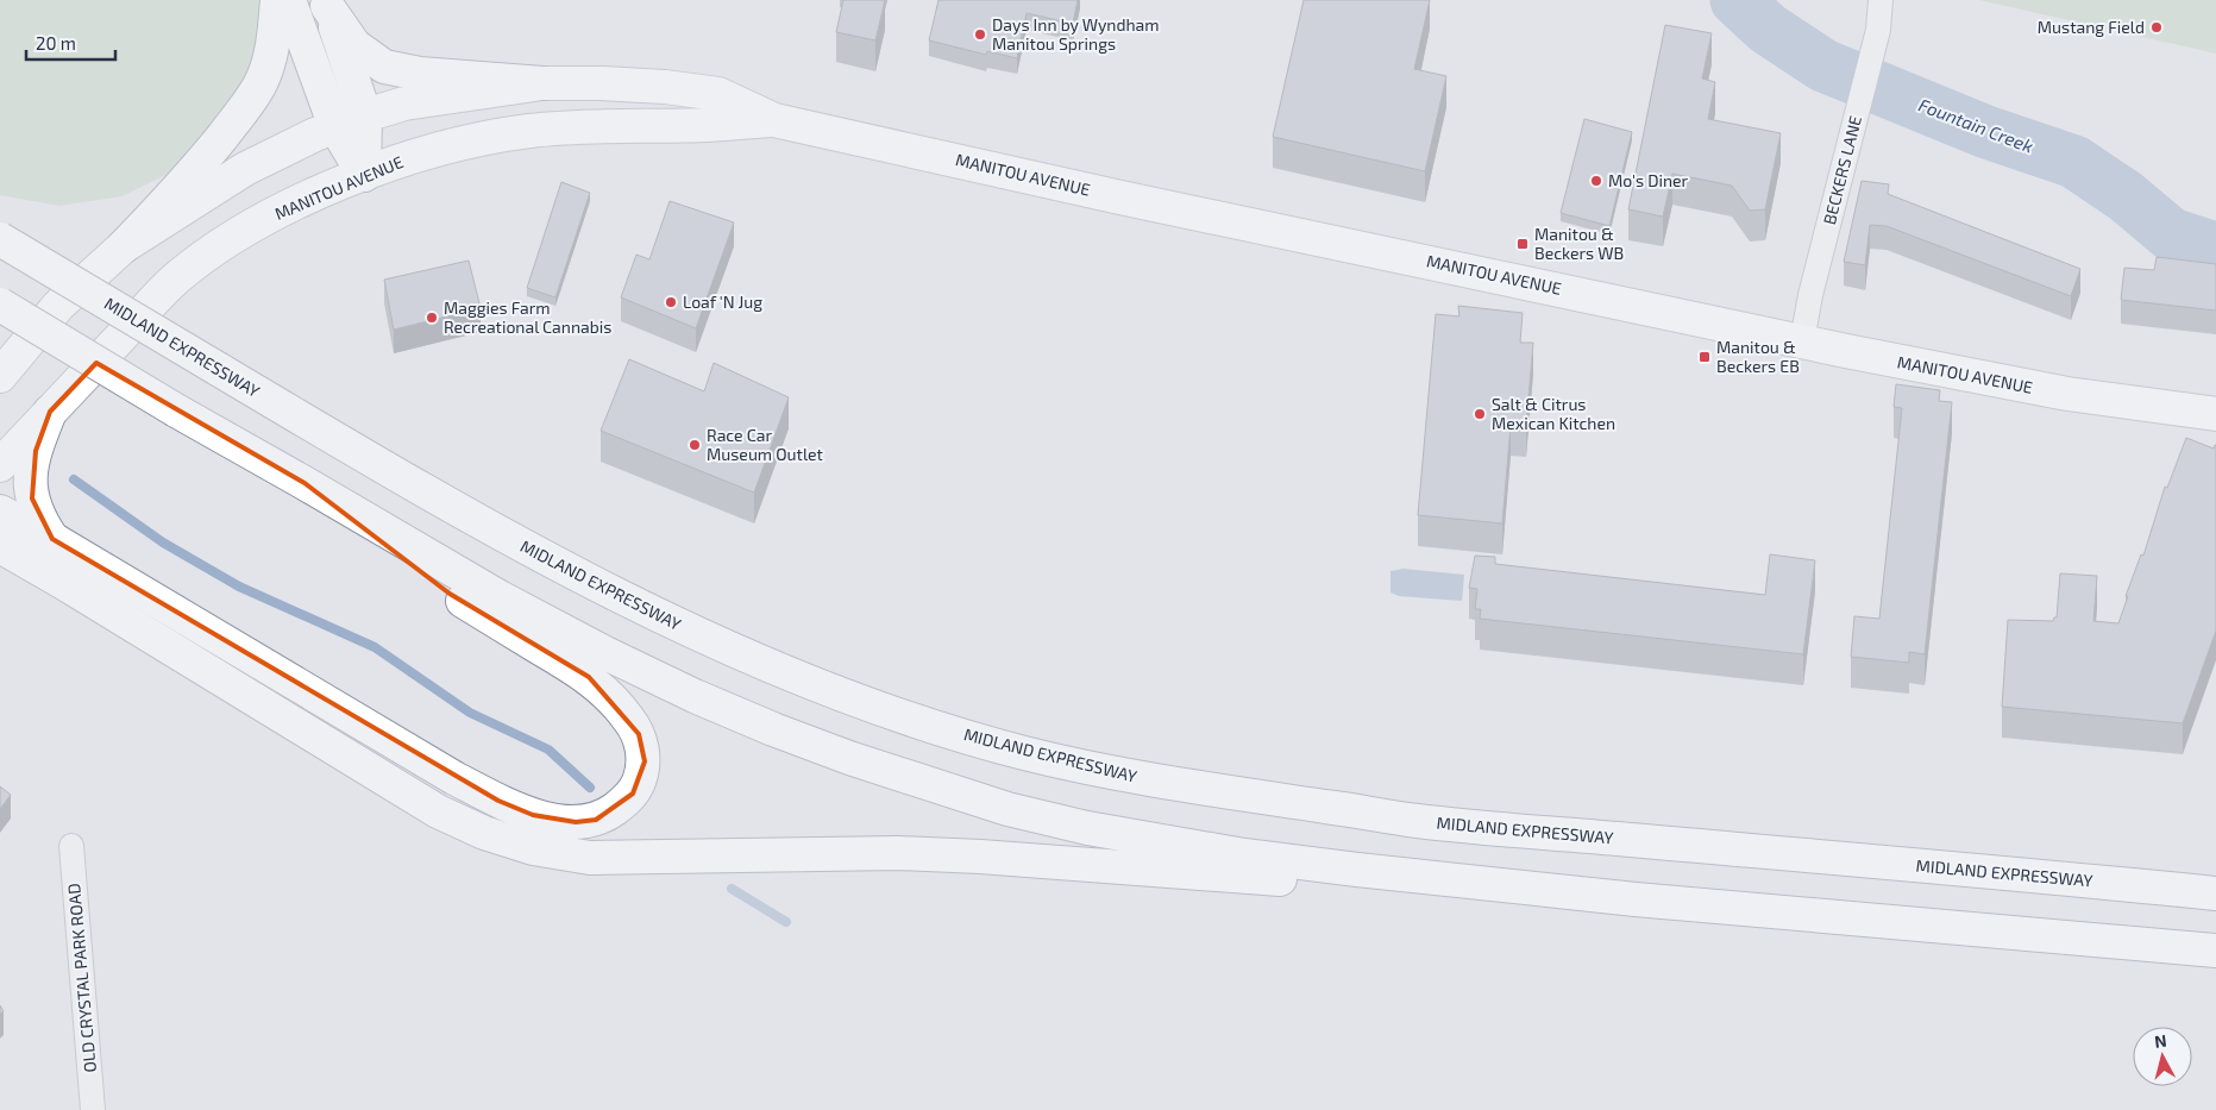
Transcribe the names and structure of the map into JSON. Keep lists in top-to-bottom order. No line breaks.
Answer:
{"streets":{"main road":["MANITOU AVENUE","MIDLAND EXPRESSWAY"],"street":["BECKERS LANE","OLD CRYSTAL PARK ROAD"]},"crossings":[["BECKERS LANE","MANITOU AVENUE"]],"water":["Fountain Creek"],"places":{"other":["Mustang Field","Days Inn by Wyndham Manitou Springs","Mo's Diner","Loaf 'N Jug","Maggies Farm Recreational Cannabis","Salt & Citrus Mexican Kitchen","Race Car Museum Outlet"],"transit":["Manitou & Beckers WB","Manitou & Beckers EB"]},"scale_bar":"20 m","north":"top"}
